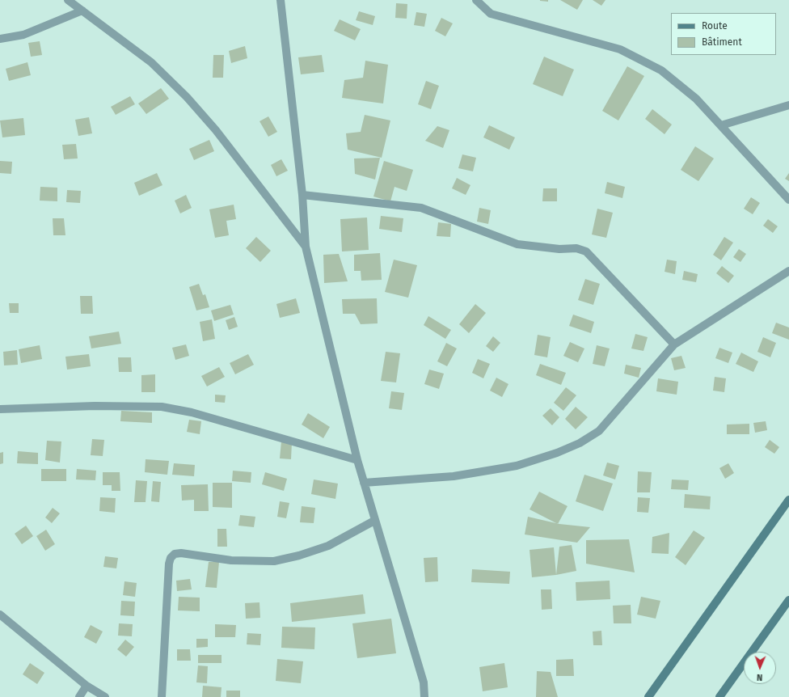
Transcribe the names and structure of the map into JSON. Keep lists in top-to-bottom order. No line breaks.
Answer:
{"legend":["Route","Bâtiment"],"north":"bottom"}
